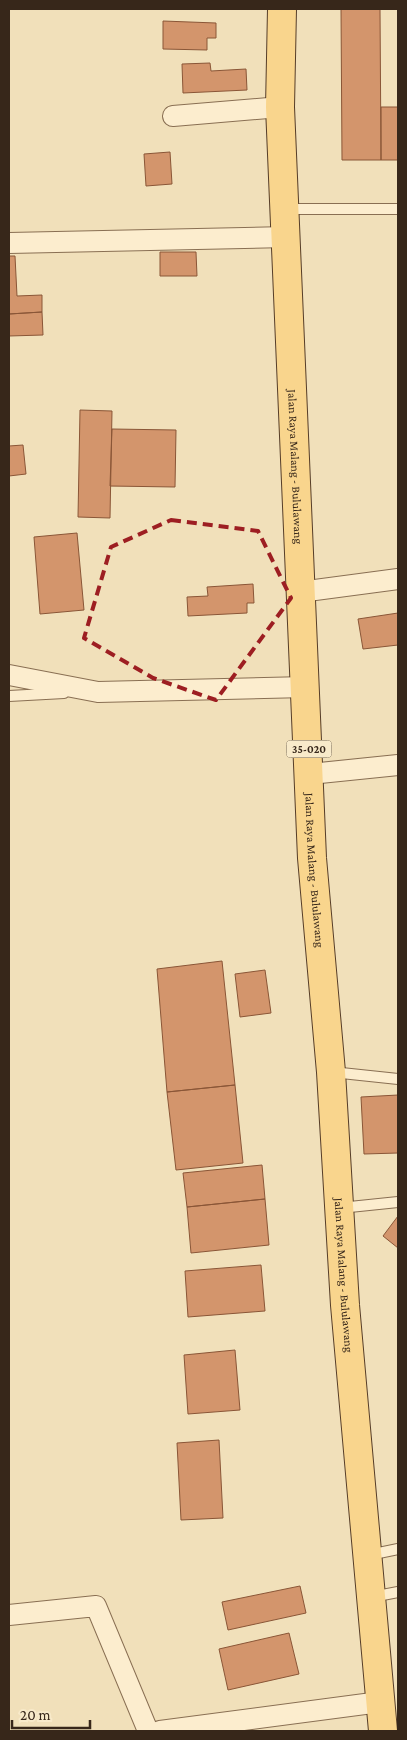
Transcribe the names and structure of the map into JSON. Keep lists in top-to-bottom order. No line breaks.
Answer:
{"streets":{"main road":["Jalan Raya Malang - Bululawang","35-020"]},"scale_bar":"20 m"}
